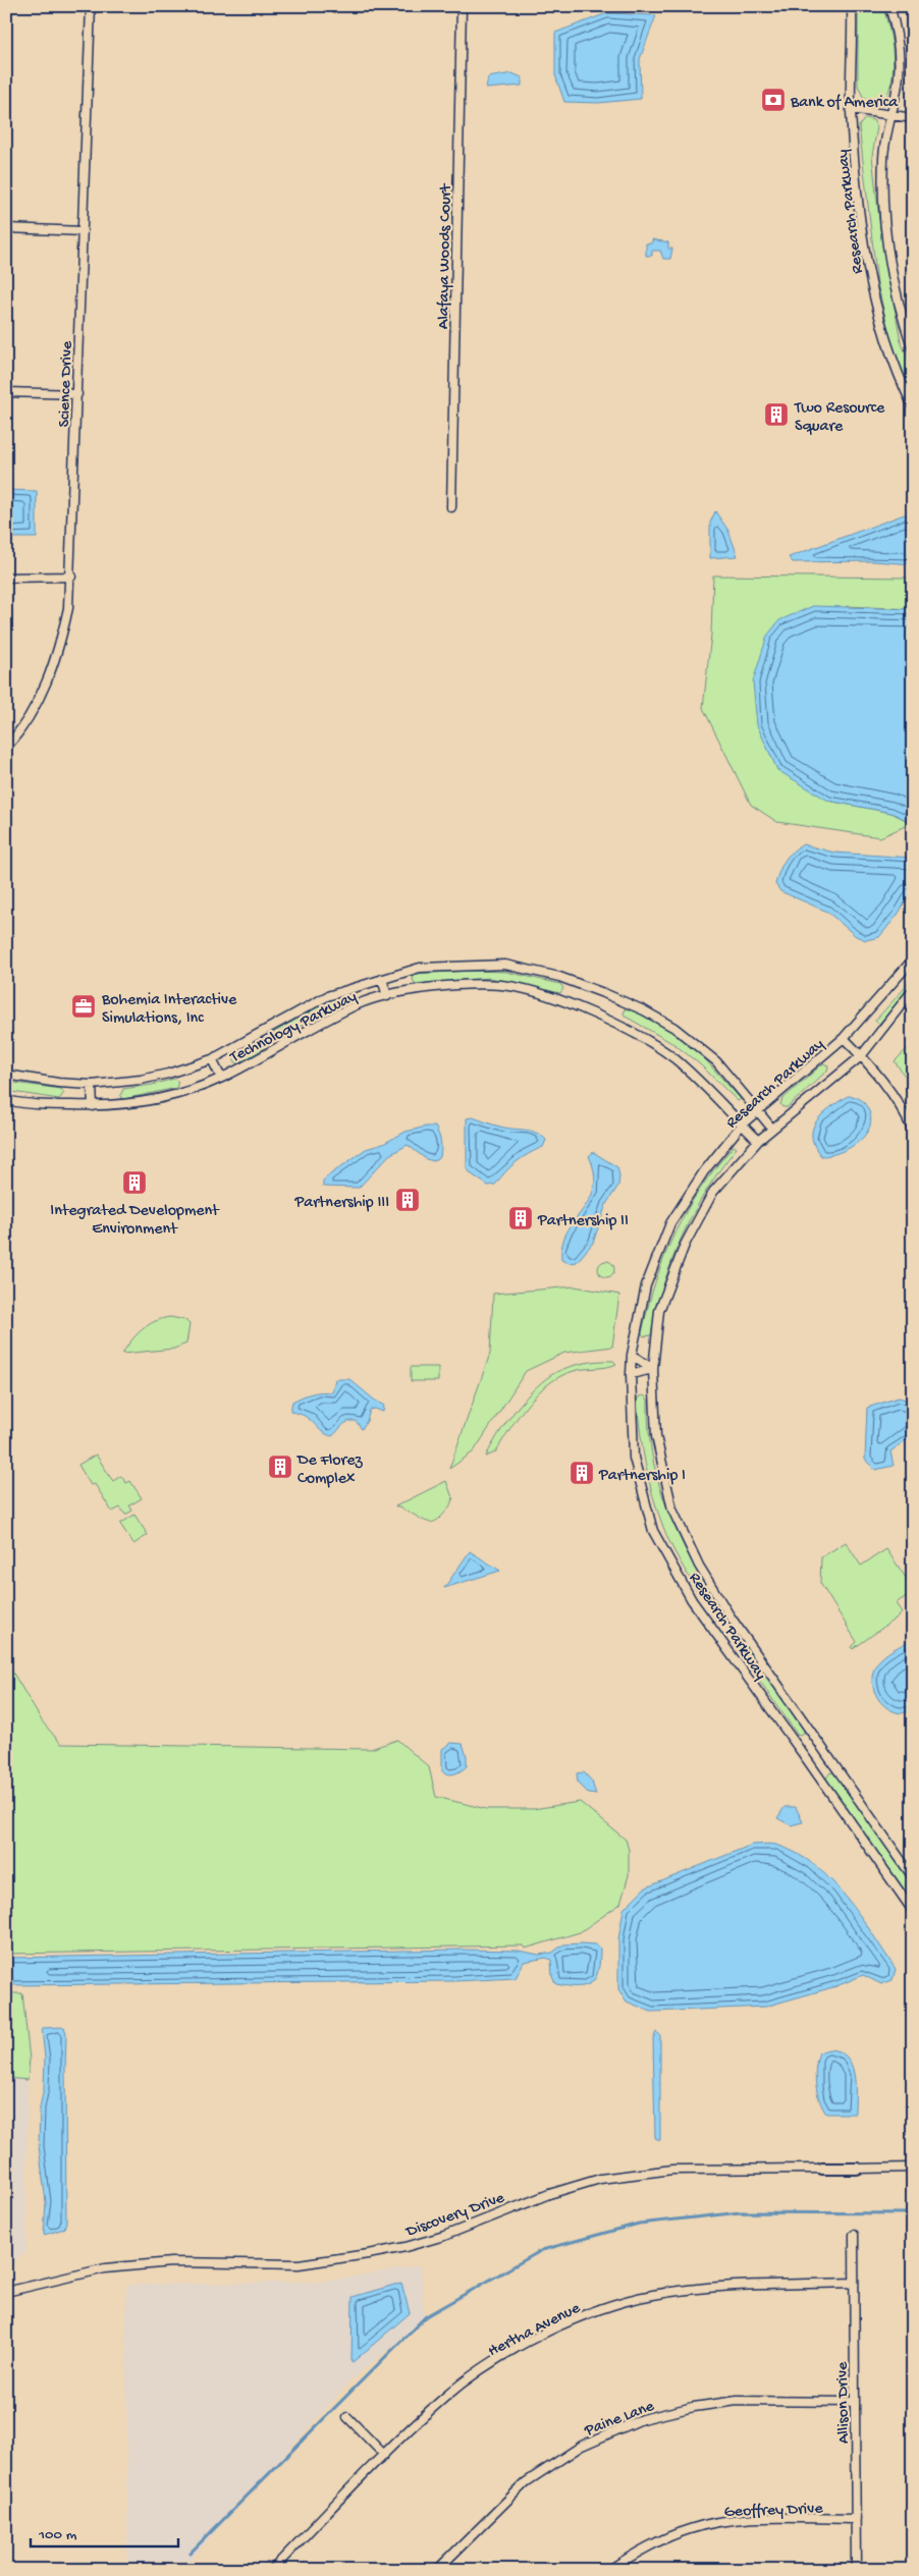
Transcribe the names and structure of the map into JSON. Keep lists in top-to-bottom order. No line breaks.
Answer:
{"streets":{"street":["Research Parkway","Alafaya Woods Court","Science Drive","Technology Parkway","Discovery Drive","Hertha Avenue","Allison Drive","Paine Lane","Geoffrey Drive"]},"crossings":[["Research Parkway","Technology Parkway"],["Hertha Avenue","Allison Drive"],["Allison Drive","Paine Lane"],["Allison Drive","Geoffrey Drive"]],"places":{"bank":["Bank of America"],"building":["Two Resource Square","Integrated Development Environment","Partnership III","Partnership II","De Florez Complex","Partnership I"],"office":["Bohemia Interactive Simulations, Inc"]},"scale_bar":"100 m"}
